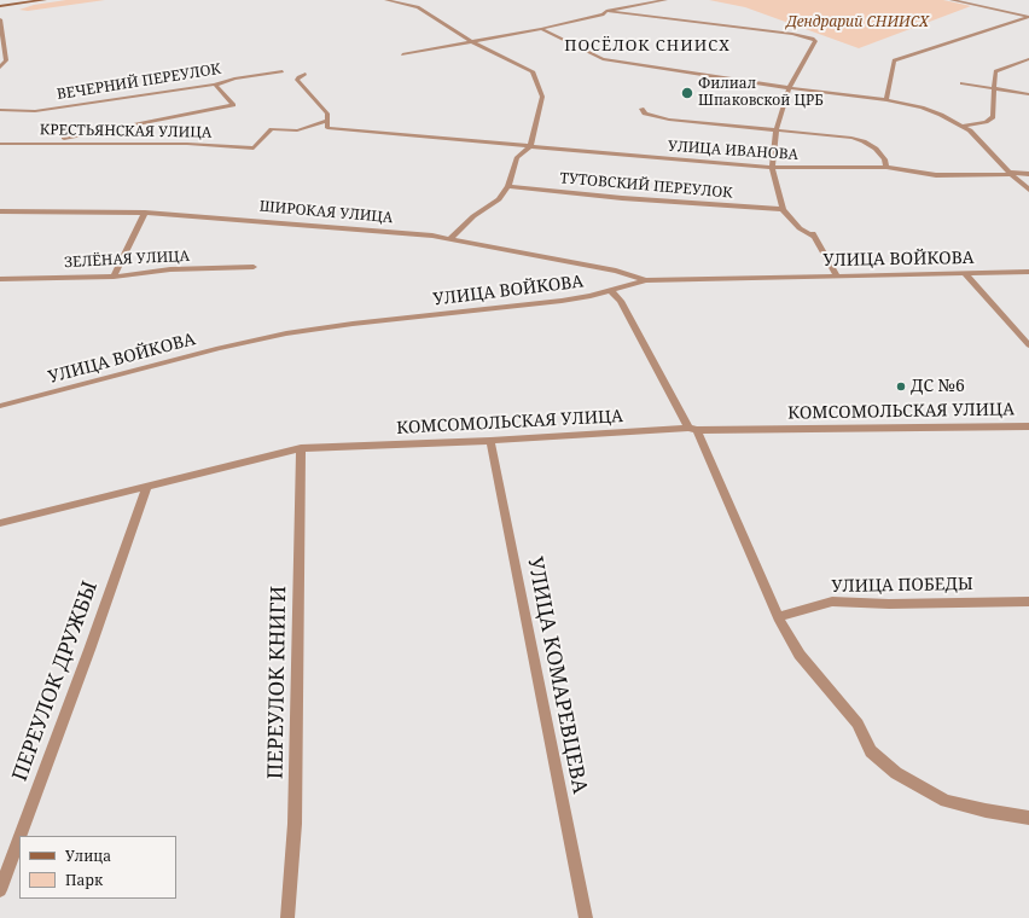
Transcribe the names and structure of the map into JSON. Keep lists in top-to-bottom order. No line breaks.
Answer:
{"streets":{"street":["ВЕЧЕРНИЙ ПЕРЕУЛОК","КРЕСТЬЯНСКАЯ УЛИЦА","УЛИЦА ИВАНОВА","ТУТОВСКИЙ ПЕРЕУЛОК","ШИРОКАЯ УЛИЦА","ЗЕЛЁНАЯ УЛИЦА","УЛИЦА ВОЙКОВА","КОМСОМОЛЬСКАЯ УЛИЦА","УЛИЦА ПОБЕДЫ","УЛИЦА КОМАРЕВЦЕВА","ПЕРЕУЛОК ДРУЖБЫ","ПЕРЕУЛОК КНИГИ"]},"crossings":[["КРЕСТЬЯНСКАЯ УЛИЦА","УЛИЦА ИВАНОВА"],["ШИРОКАЯ УЛИЦА","УЛИЦА ВОЙКОВА"],["КОМСОМОЛЬСКАЯ УЛИЦА","УЛИЦА КОМАРЕВЦЕВА"],["КОМСОМОЛЬСКАЯ УЛИЦА","ПЕРЕУЛОК ДРУЖБЫ"],["КОМСОМОЛЬСКАЯ УЛИЦА","ПЕРЕУЛОК КНИГИ"]],"districts":["ПОСЁЛОК СНИИСХ"],"parks":["Дендрарий СНИИСХ"],"places":["Филиал Шпаковской ЦРБ","ДС №6"],"legend":["Улица","Парк"]}
